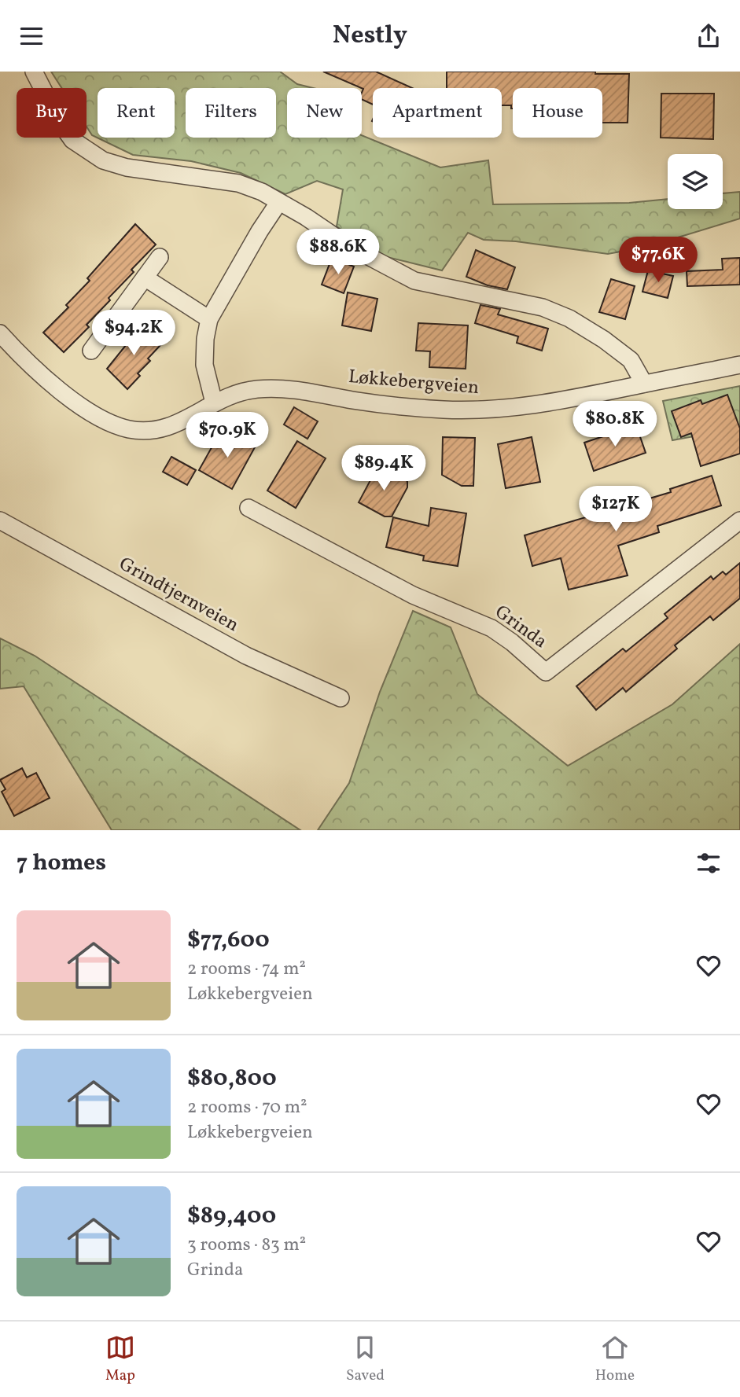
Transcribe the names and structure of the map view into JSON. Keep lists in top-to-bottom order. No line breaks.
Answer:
{"streets":{"street":["Løkkebergveien","Grindtjernveien","Grinda"]},"page":{"header":"Nestly","chip":["Buy","Rent","Filters","New","Apartment","House"],"price":["$88.6K","$77.6K","$94.2K","$80.8K","$70.9K","$89.4K","$127K"],"heading":"7 homes","list":[{"name":"$77,600","note":"2 rooms · 74 m² · Løkkebergveien"},{"name":"$80,800","note":"2 rooms · 70 m² · Løkkebergveien"},{"name":"$89,400","note":"3 rooms · 83 m² · Grinda"}],"tabs":["Map","Saved","Home"]}}
